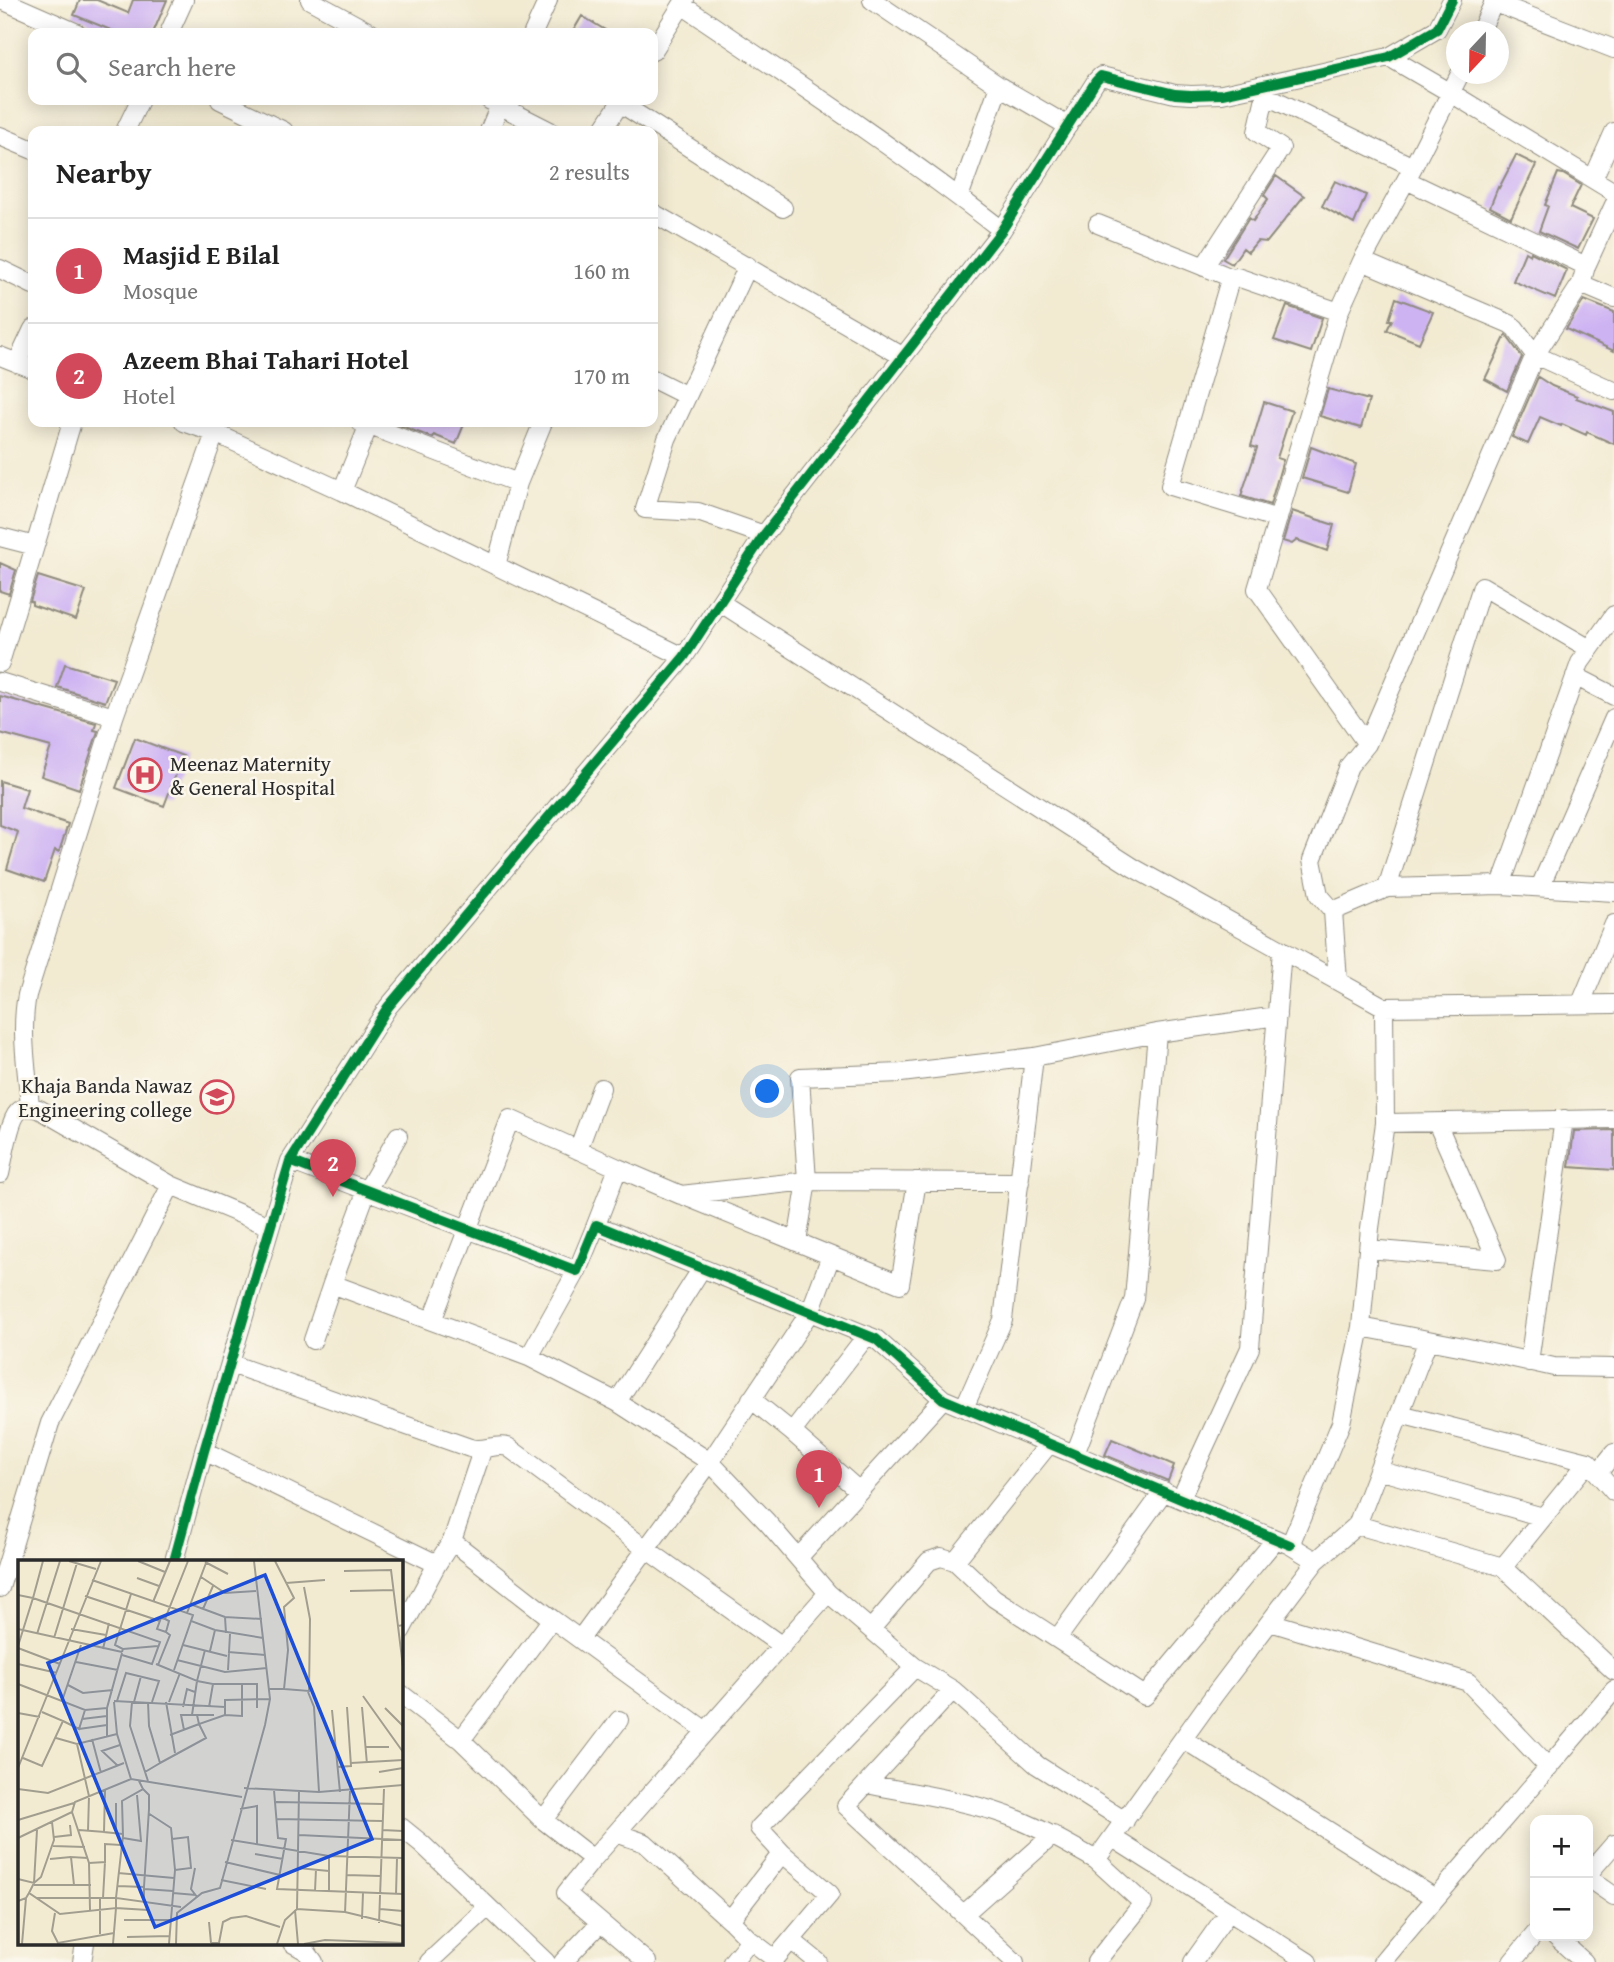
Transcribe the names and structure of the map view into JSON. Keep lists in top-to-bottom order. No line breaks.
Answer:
{"places":{"hospital":["Meenaz Maternity & General Hospital"],"school or university":["Khaja Banda Nawaz Engineering college"]},"north":"bottom","page":{"search":"Search here","heading":["Nearby","2 results"],"list":[{"mark":"1","name":"Masjid E Bilal","note":"Mosque","value":"160 m"},{"mark":"2","name":"Azeem Bhai Tahari Hotel","note":"Hotel","value":"170 m"}],"pins":["2","1"],"map_buttons":["+","−"]}}
